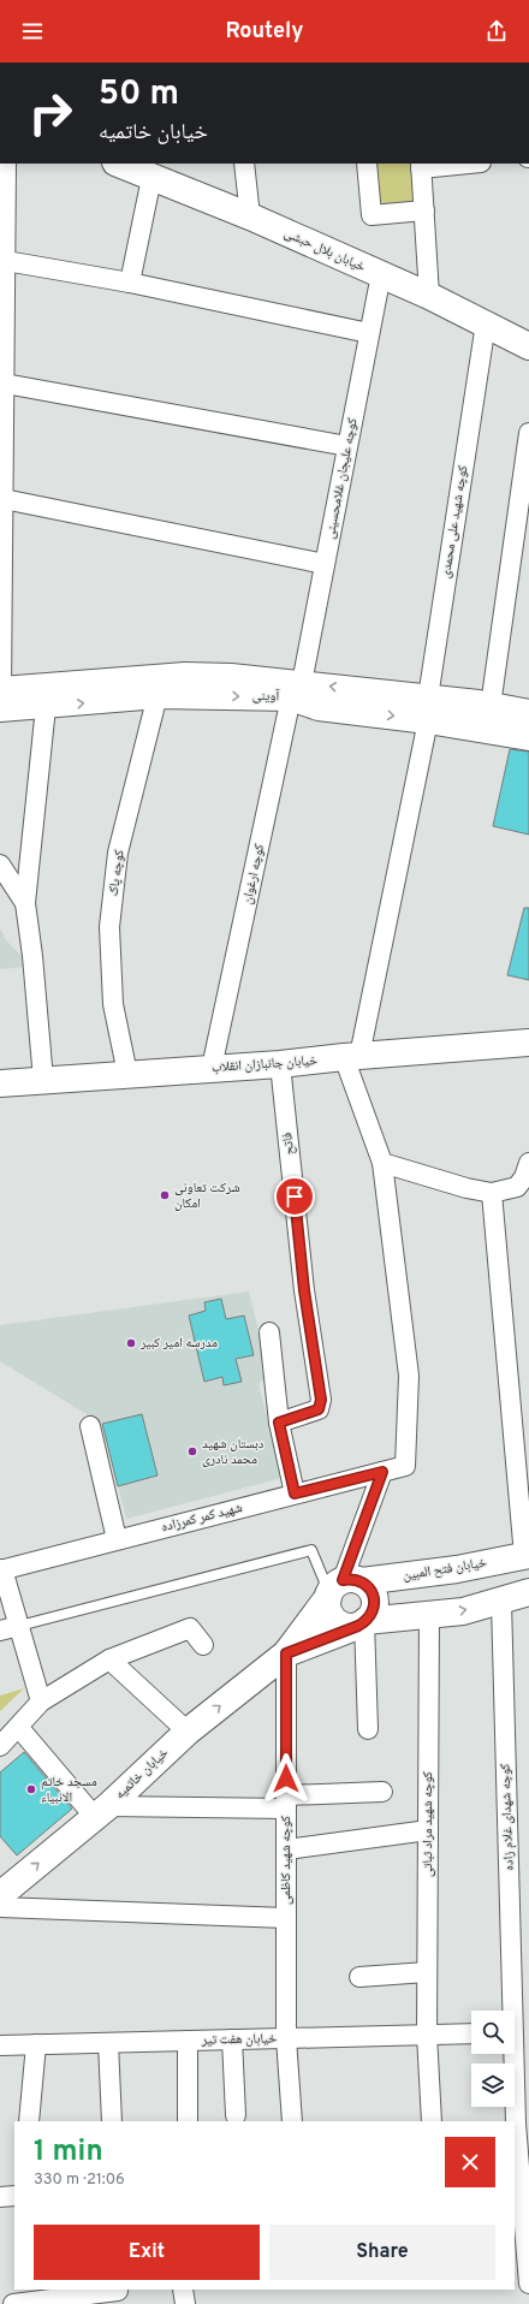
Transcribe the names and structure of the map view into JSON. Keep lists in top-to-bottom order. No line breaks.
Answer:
{"streets":{"street":["خیابان بلال حبشی","کوچه علیجان غلامحسینی","کوچه شهید علی محمدی","آوینی","کوچه پاک","کوچه ارغوان","خیابان جانبازان انقلاب","فاتح","شهید کمر کمرزاده","خیابان فتح المبین","خیابان خاتمیه","کوچه شهدای غلام زاده","کوچه شهید مراد ثباتی","کوچه شهید کاظمی","خیابان هفت تیر"]},"crossings":[["خیابان بلال حبشی","کوچه علیجان غلامحسینی"],["خیابان بلال حبشی","کوچه شهید علی محمدی"],["کوچه علیجان غلامحسینی","آوینی"],["کوچه علیجان غلامحسینی","کوچه ارغوان"],["کوچه شهید علی محمدی","آوینی"],["کوچه شهید علی محمدی","خیابان جانبازان انقلاب"],["آوینی","کوچه پاک"],["آوینی","کوچه ارغوان"],["کوچه پاک","خیابان جانبازان انقلاب"],["کوچه ارغوان","خیابان جانبازان انقلاب"],["خیابان جانبازان انقلاب","فاتح"],["خیابان فتح المبین","خیابان خاتمیه"],["خیابان خاتمیه","کوچه شهید کاظمی"],["کوچه شهید مراد ثباتی","خیابان هفت تیر"],["کوچه شهید کاظمی","خیابان هفت تیر"]],"one_way":["خیابان خاتمیه"],"places":["شرکت تعاونی امکان","مدرسه امیر کبیر","دبستان شهید محمد نادری","مسجد خاتم الانبیاء"],"page":{"header":"Routely","turn":["50 m","خیابان خاتمیه"],"heading":["1 min","330 m · 21:06"],"buttons":["Exit","Share"]}}
